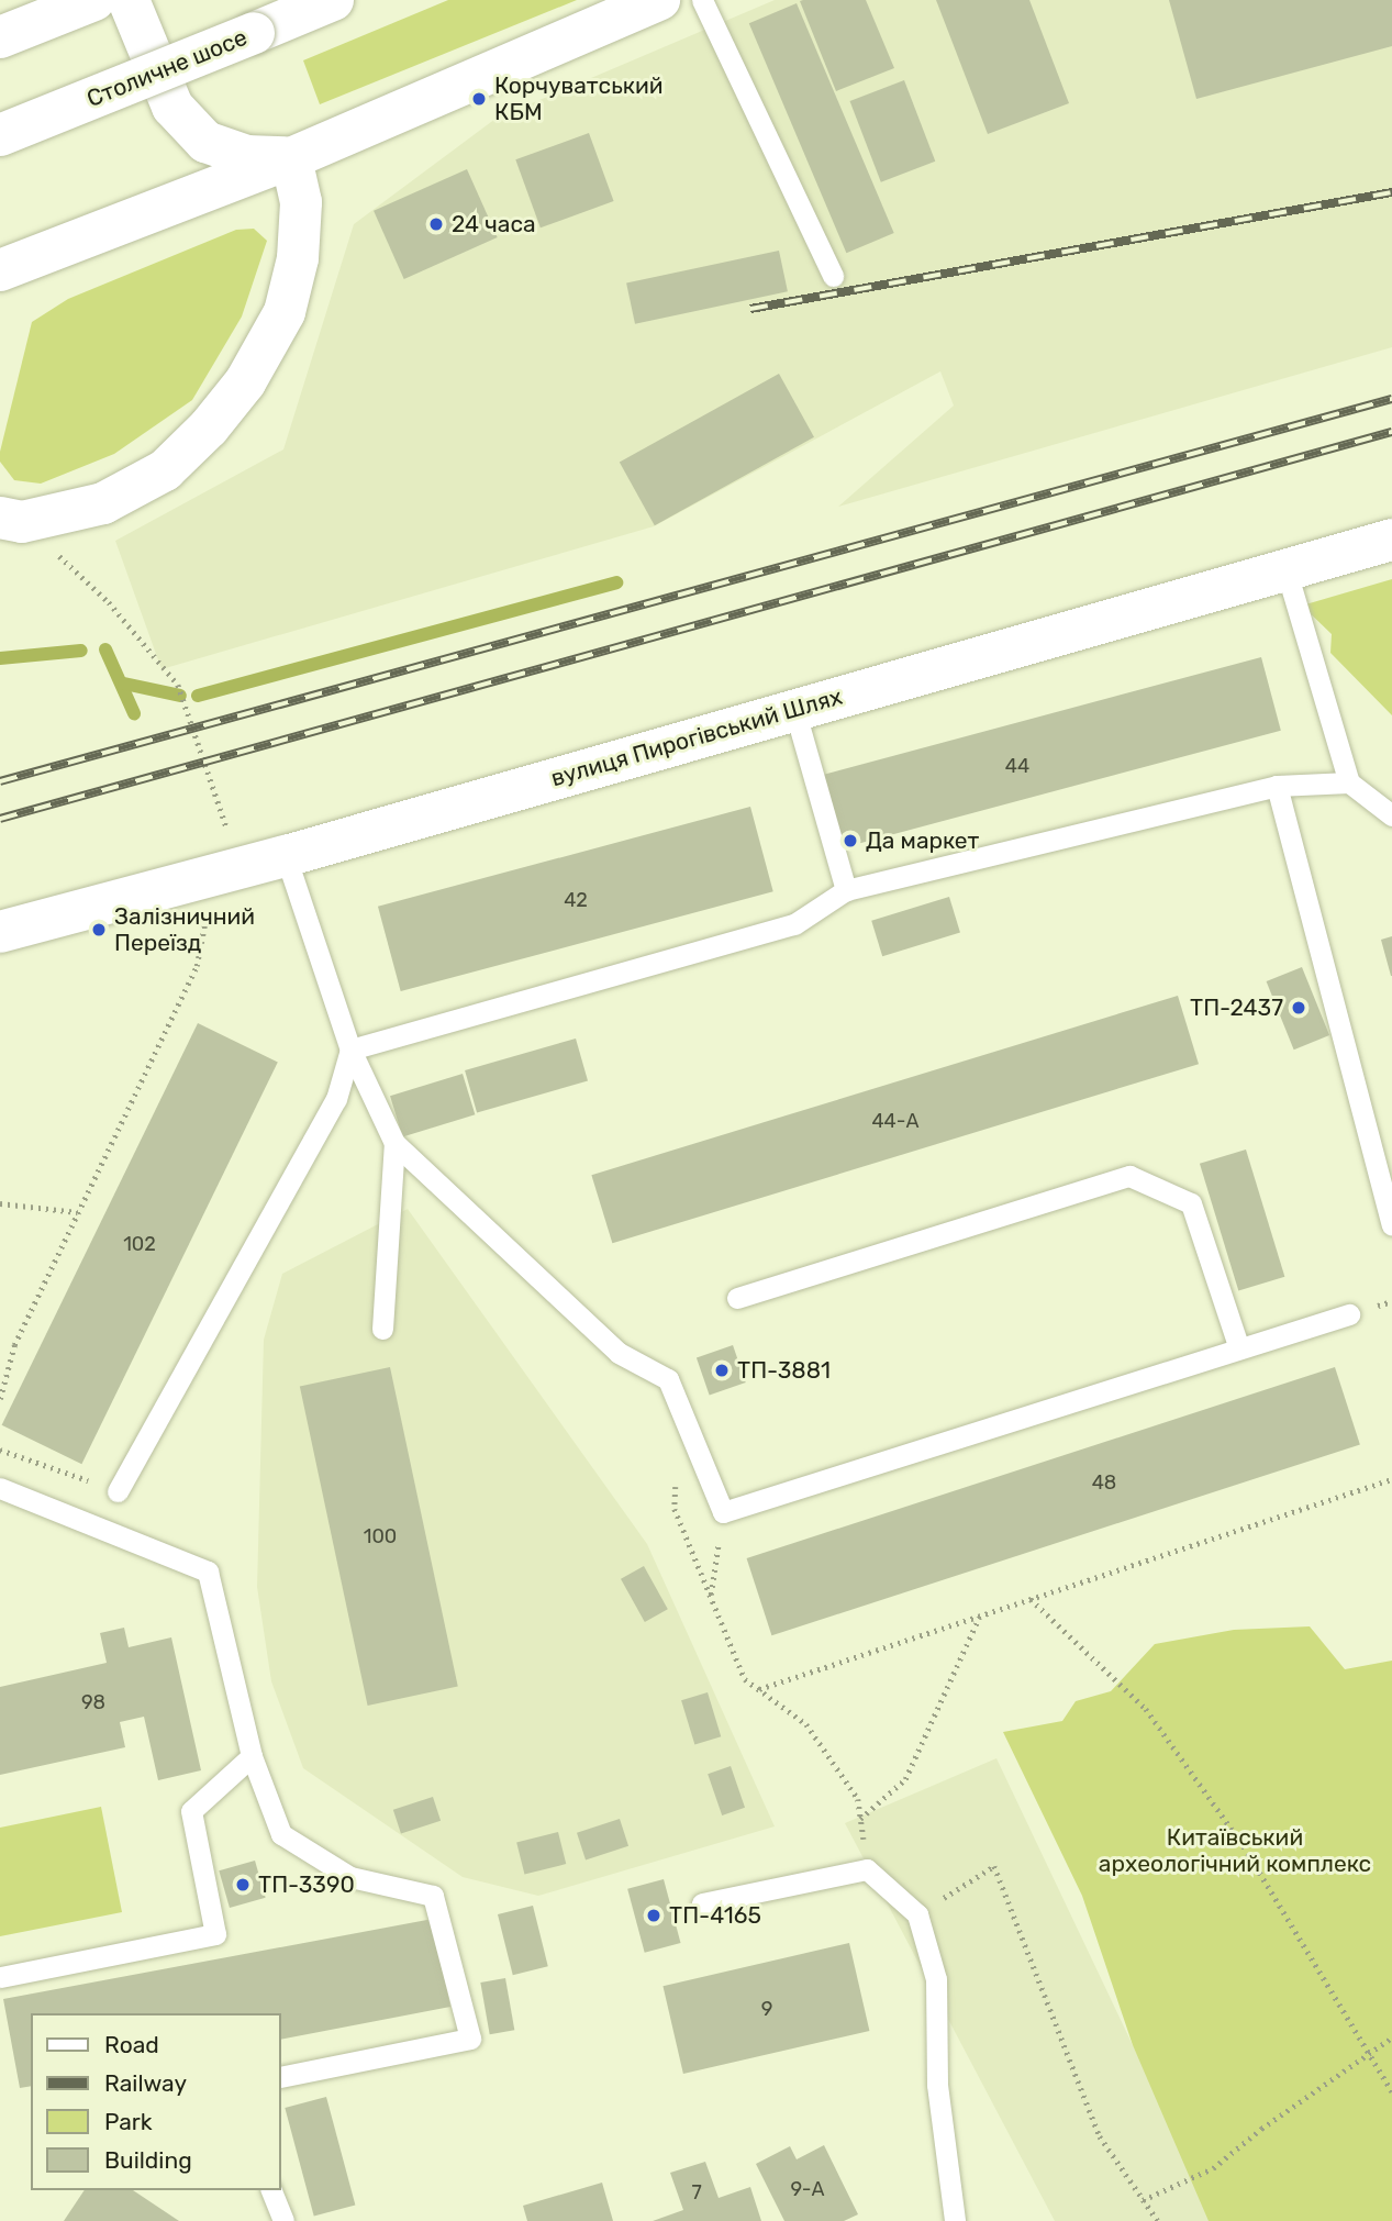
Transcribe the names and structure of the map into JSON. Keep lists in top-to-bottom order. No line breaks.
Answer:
{"streets":{"main road":["Столичне шосе","вулиця Пирогівський Шлях"]},"parks":["Китаївський археологічний комплекс"],"places":["Корчуватський КБМ","24 часа","Да маркет","Залізничний Переїзд","ТП-2437","ТП-3881","ТП-3390","ТП-4165"],"house_numbers":["44","42","44-А","102","48","100","98","9","9-А","7"],"legend":["Road","Railway","Park","Building"]}
